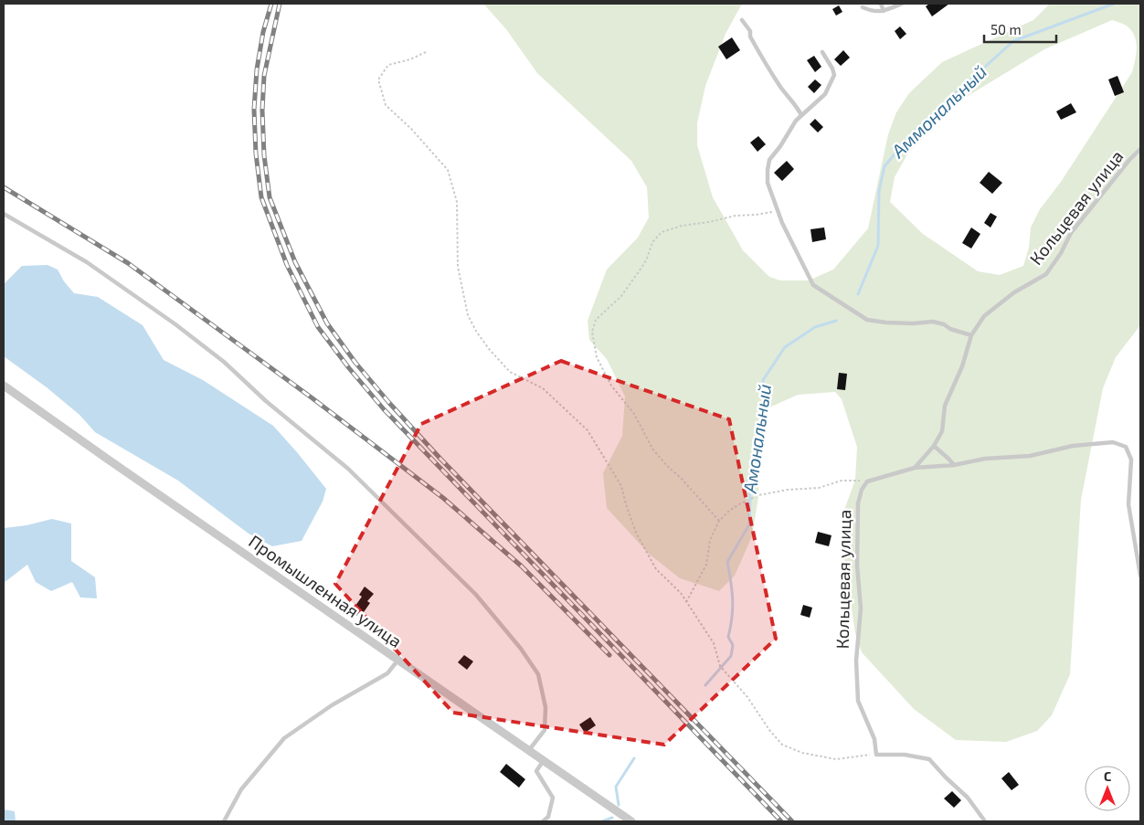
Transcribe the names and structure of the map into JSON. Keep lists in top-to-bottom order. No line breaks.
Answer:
{"streets":{"street":["Промышленная улица"],"lane":["Кольцевая улица"]},"water":["Аммональный","Амональный"],"scale_bar":"50 m","north":"top"}
